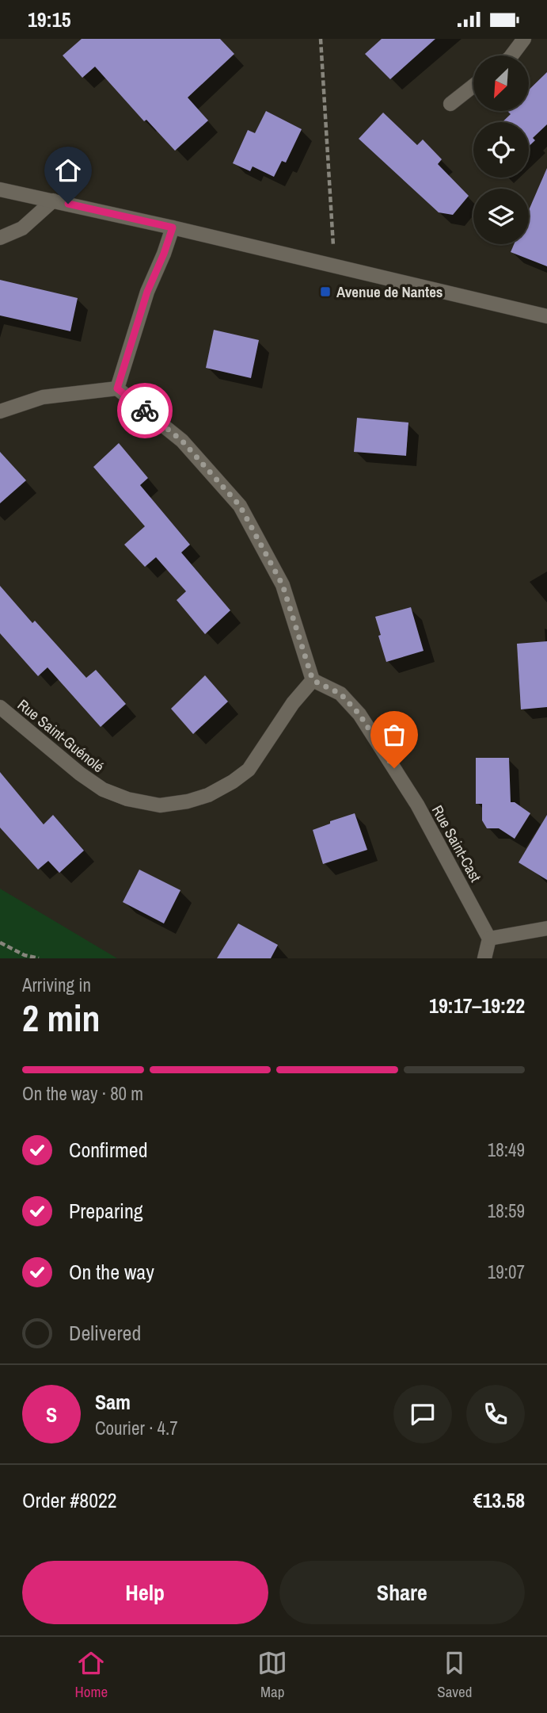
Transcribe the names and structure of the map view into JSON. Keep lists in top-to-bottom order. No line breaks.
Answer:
{"streets":{"street":["Rue Saint-Guénolé","Rue Saint-Cast"]},"crossings":[["Rue Saint-Guénolé","Rue Saint-Cast"]],"places":{"transit":["Avenue de Nantes"]},"north":"bottom left","page":{"status":"19:15","heading":["2 min","Arriving in","19:17–19:22"],"panel":["Sam","Courier · 4.7","Order #8022","€13.58"],"bar":"On the way · 80 m","list":[["Confirmed","18:49"],["Preparing","18:59"],["On the way","19:07"],"Delivered"],"round":"S","buttons":["Help","Share"],"tabs":["Home","Map","Saved"]}}
